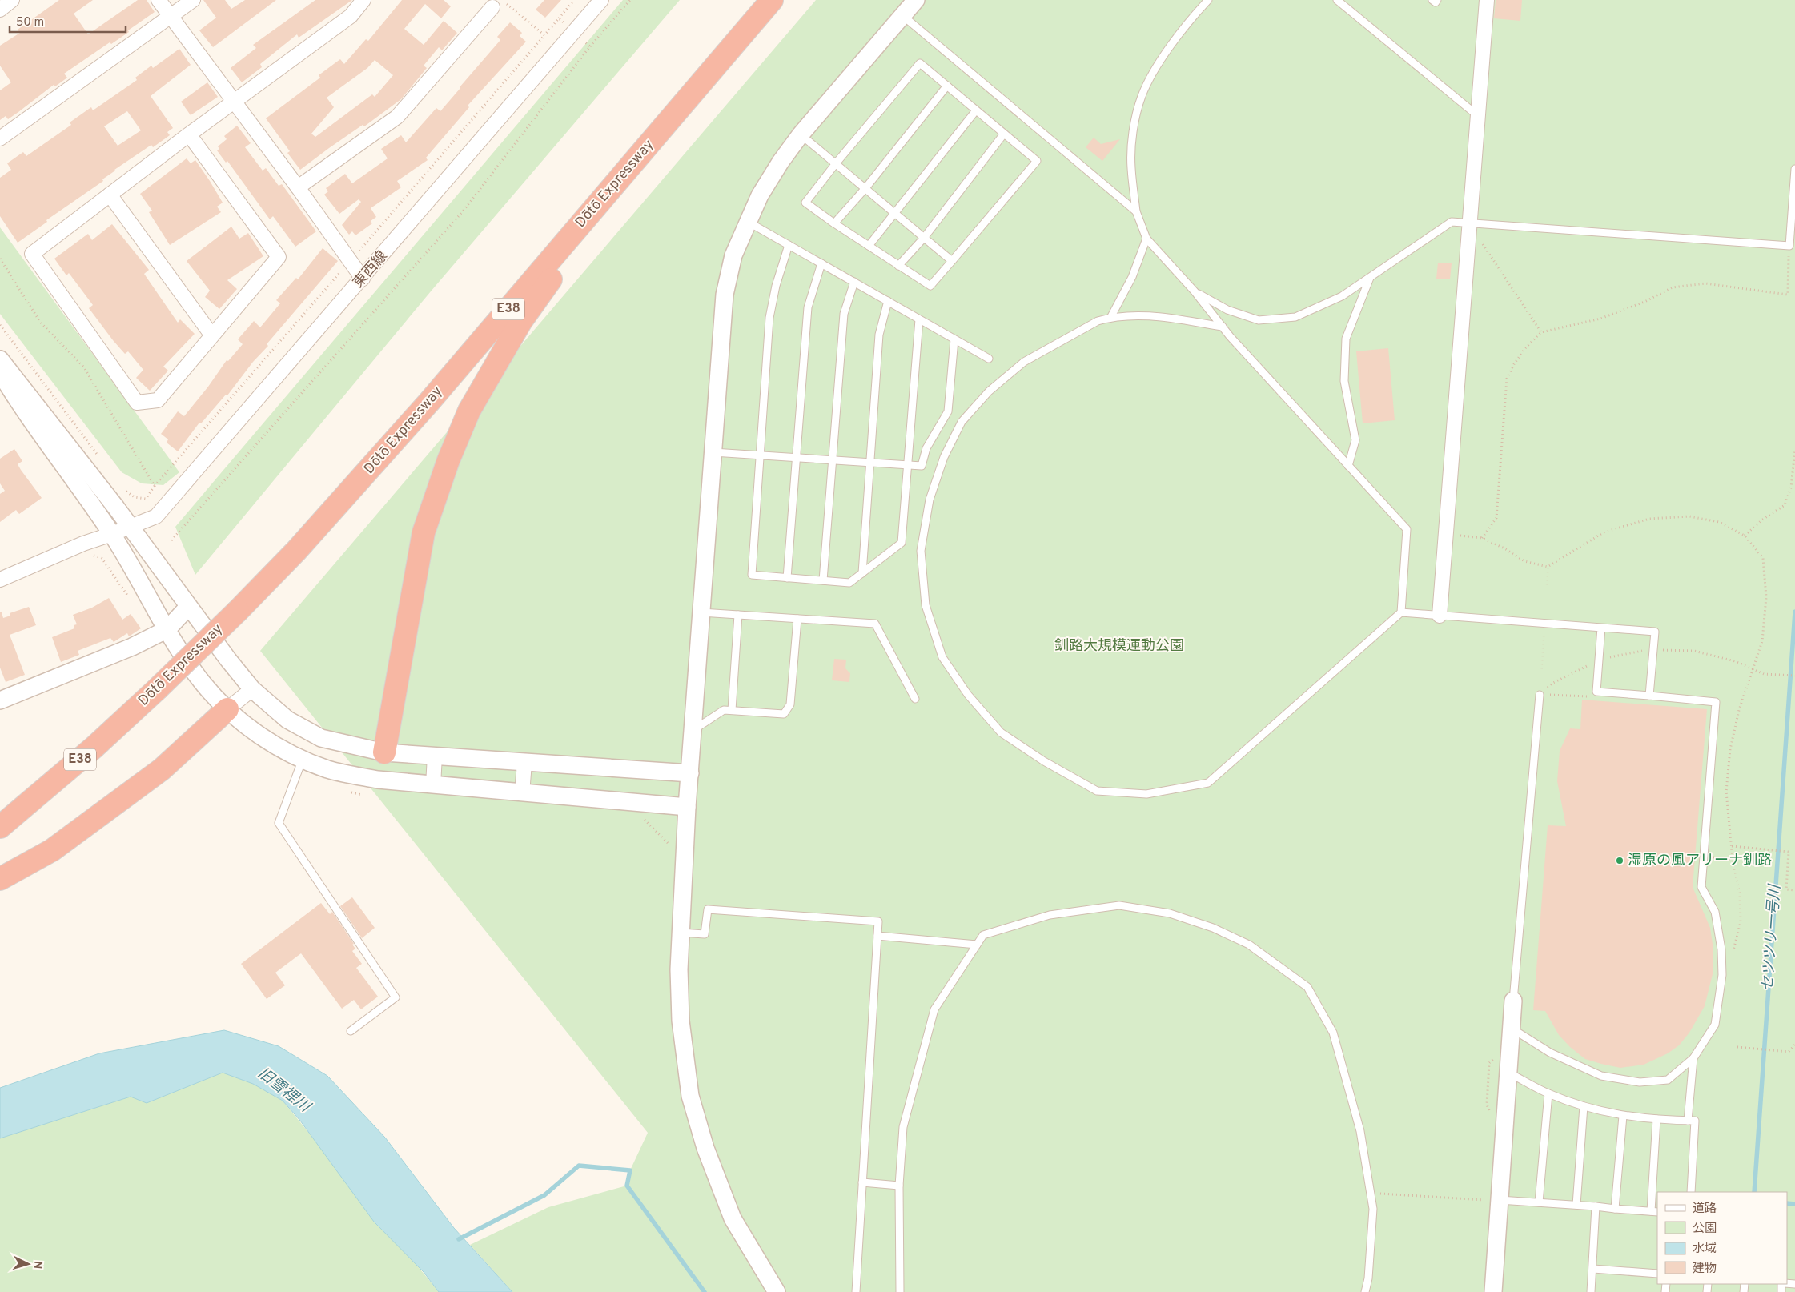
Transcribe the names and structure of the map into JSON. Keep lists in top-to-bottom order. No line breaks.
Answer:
{"streets":{"highway":["Dōtō Expressway","E38"],"street":["東西線"]},"water":["セツツリ一号川","旧雪裡川"],"parks":["釧路大規模運動公園"],"places":["湿原の風アリーナ釧路"],"legend":["道路","公園","水域","建物"],"scale_bar":"50 m","north":"right"}
